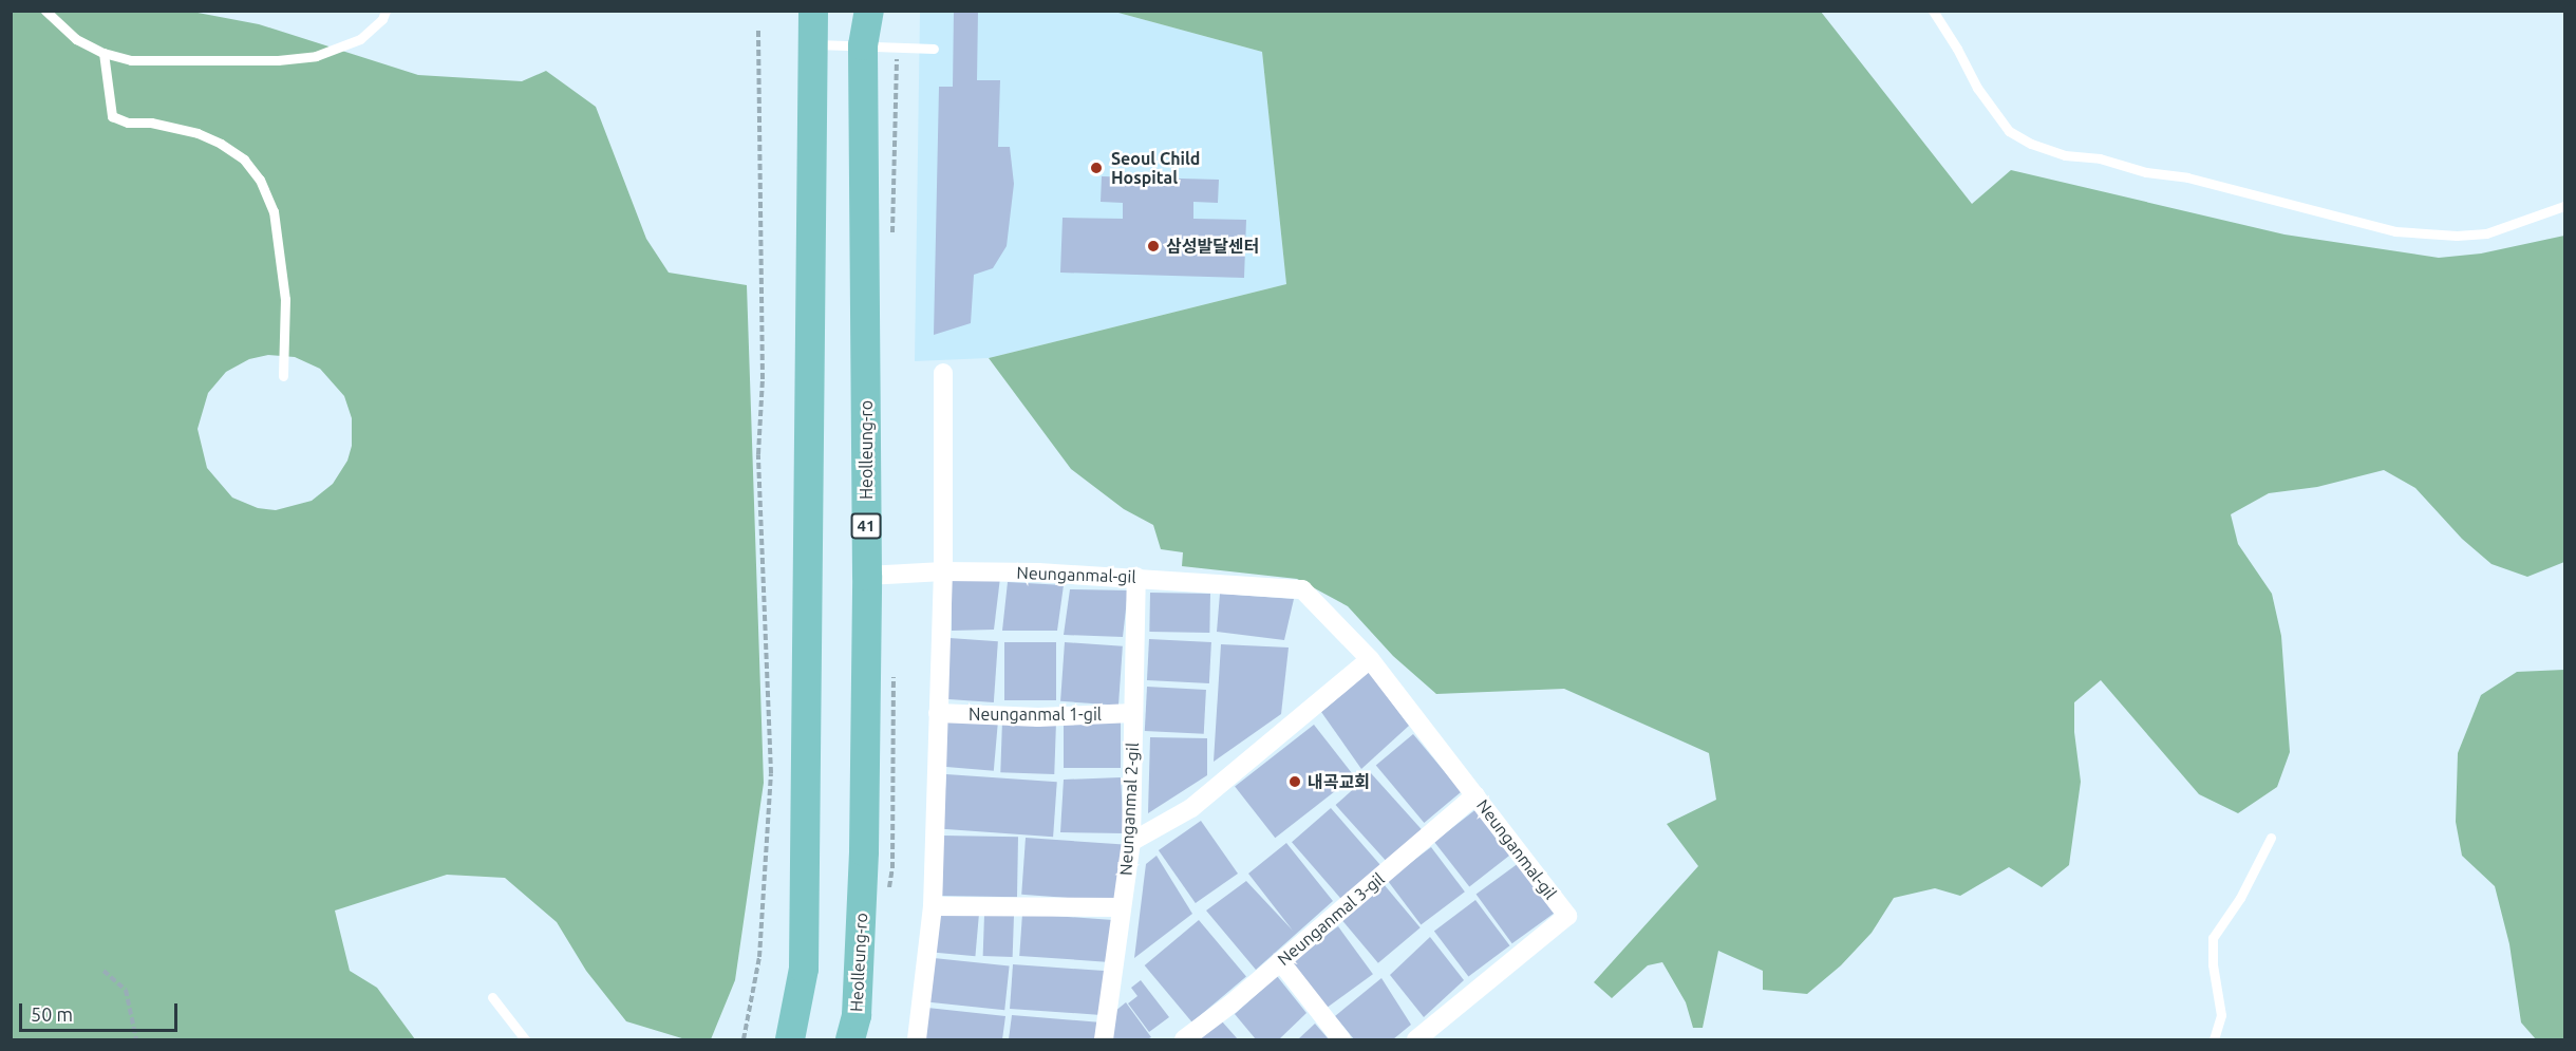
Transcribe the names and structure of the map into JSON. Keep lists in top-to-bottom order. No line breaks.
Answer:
{"streets":{"main road":["Heolleung-ro","41"],"street":["Neunganmal-gil","Neunganmal 1-gil","Neunganmal 2-gil","Neunganmal 3-gil"]},"crossings":[["Heolleung-ro","Neunganmal-gil"],["Neunganmal-gil","Neunganmal 2-gil"],["Neunganmal-gil","Neunganmal 3-gil"],["Neunganmal 1-gil","Neunganmal 2-gil"]],"places":["Seoul Child Hospital","삼성발달센터","내곡교회"],"scale_bar":"50 m"}
